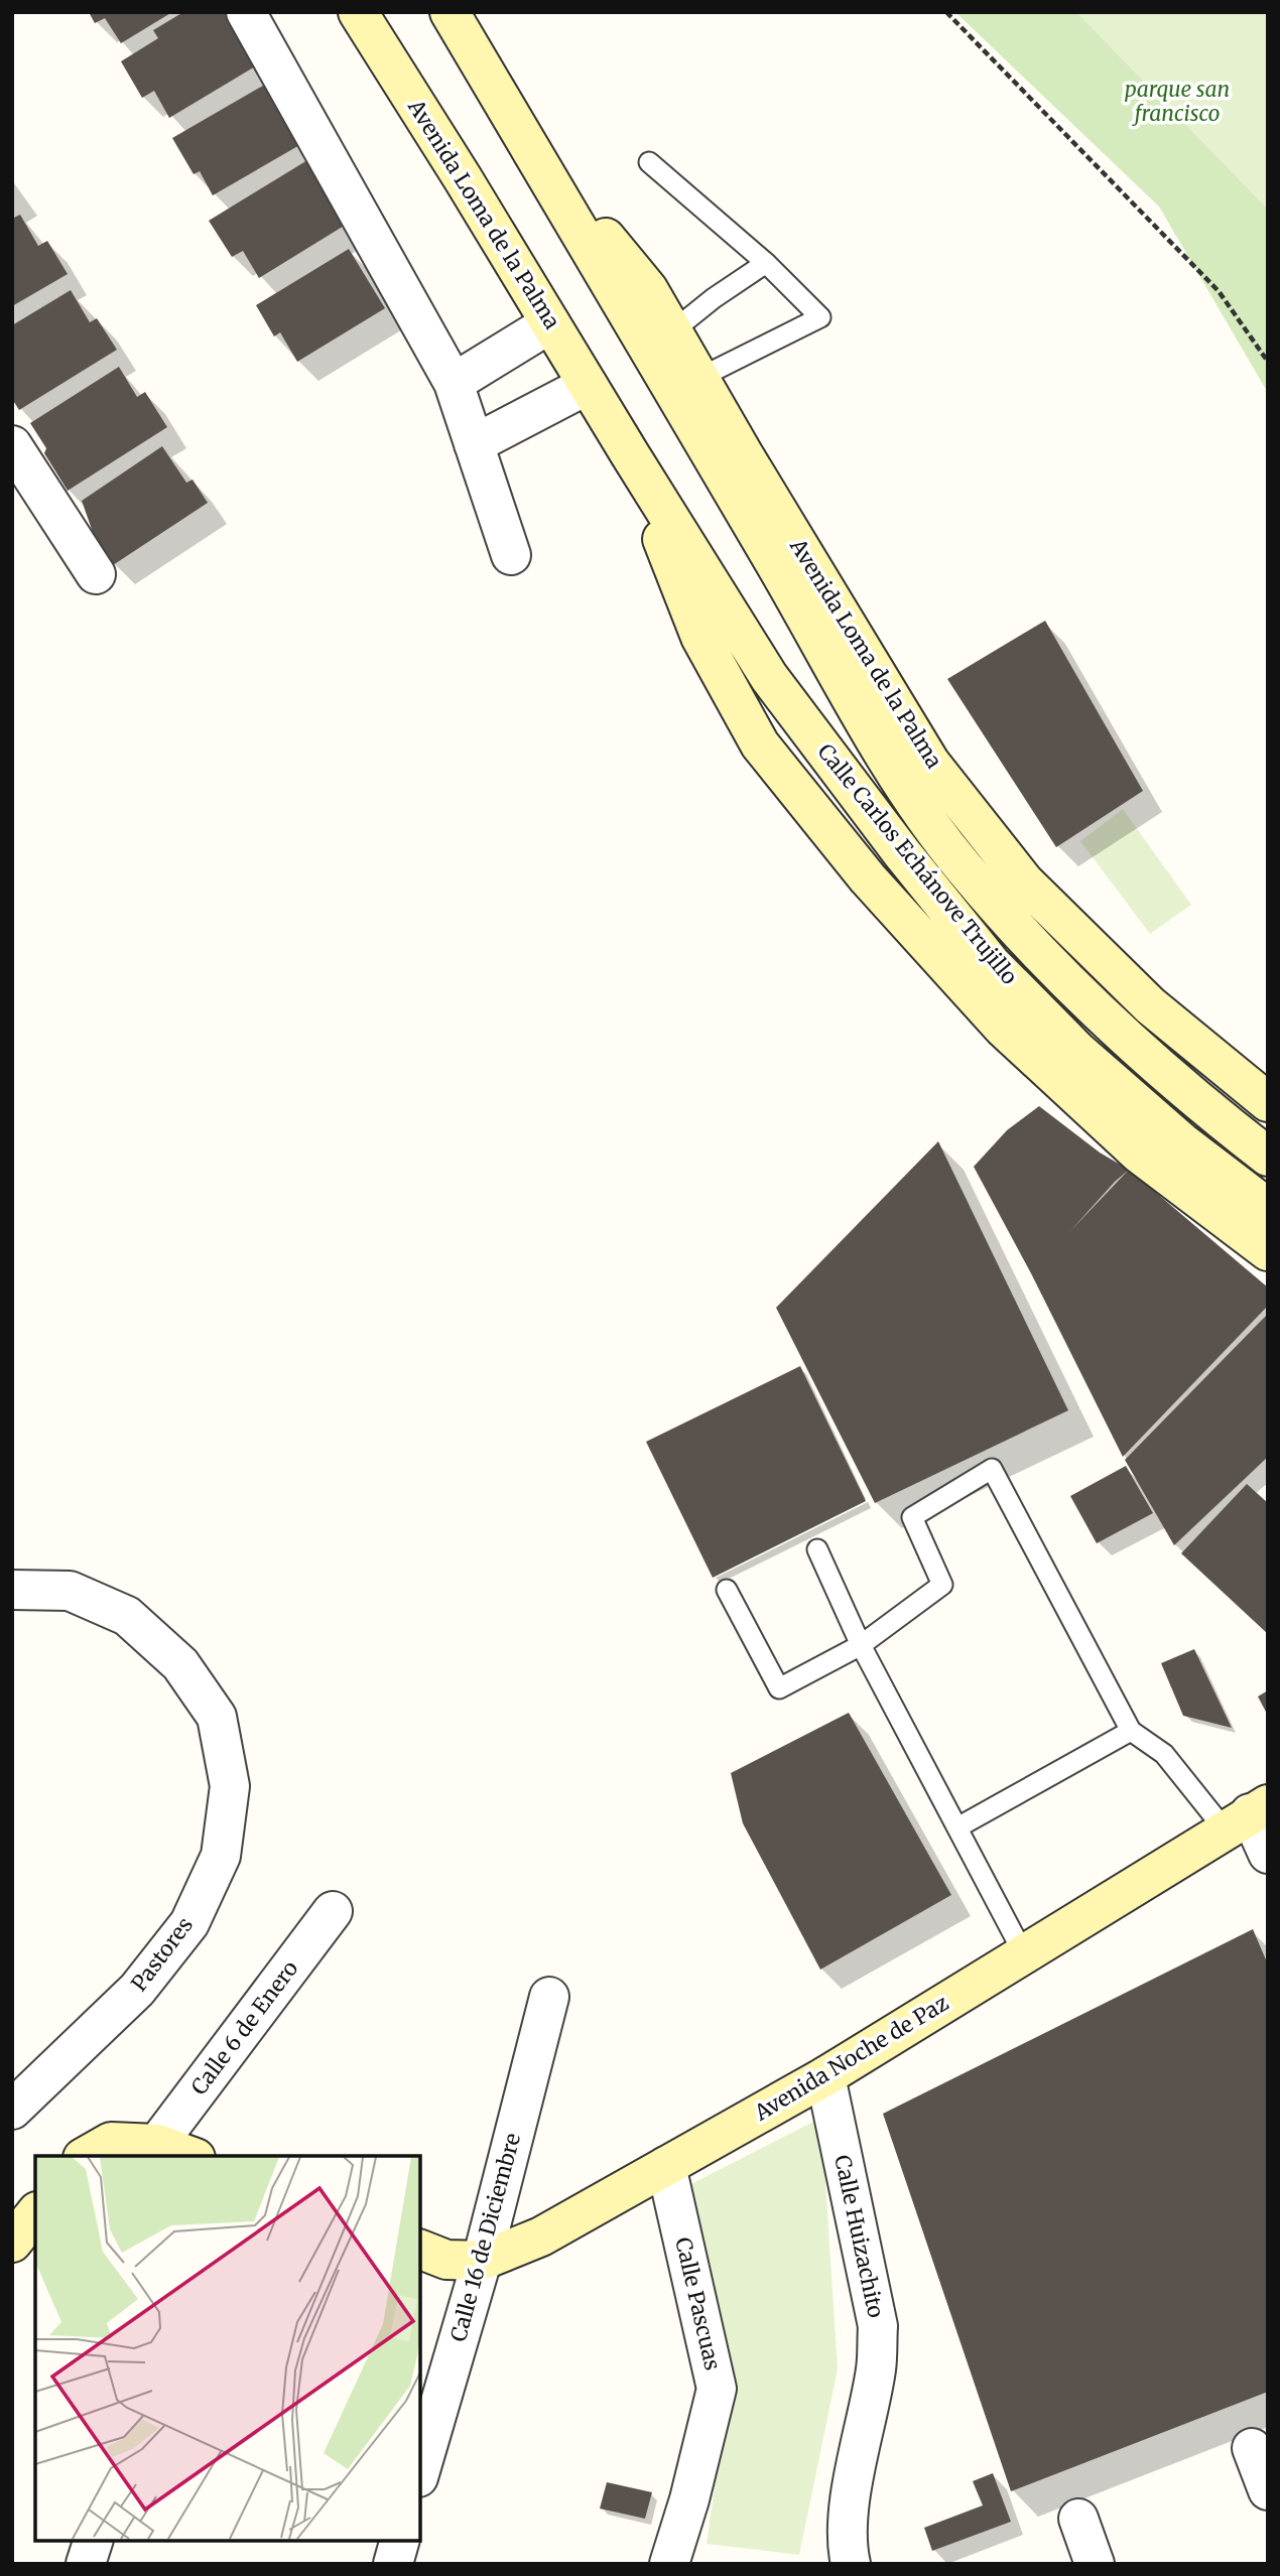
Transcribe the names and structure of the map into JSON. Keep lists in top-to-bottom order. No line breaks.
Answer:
{"streets":{"street":["Avenida Loma de la Palma","Calle Carlos Echánove Trujillo","Pastores","Calle 6 de Enero","Avenida Noche de Paz","Calle Huizachito","Calle 16 de Diciembre","Calle Pascuas"]},"crossings":[["Avenida Loma de la Palma","Calle Carlos Echánove Trujillo"],["Avenida Noche de Paz","Calle Huizachito"],["Avenida Noche de Paz","Calle 16 de Diciembre"],["Avenida Noche de Paz","Calle Pascuas"]],"parks":["parque san francisco"]}
